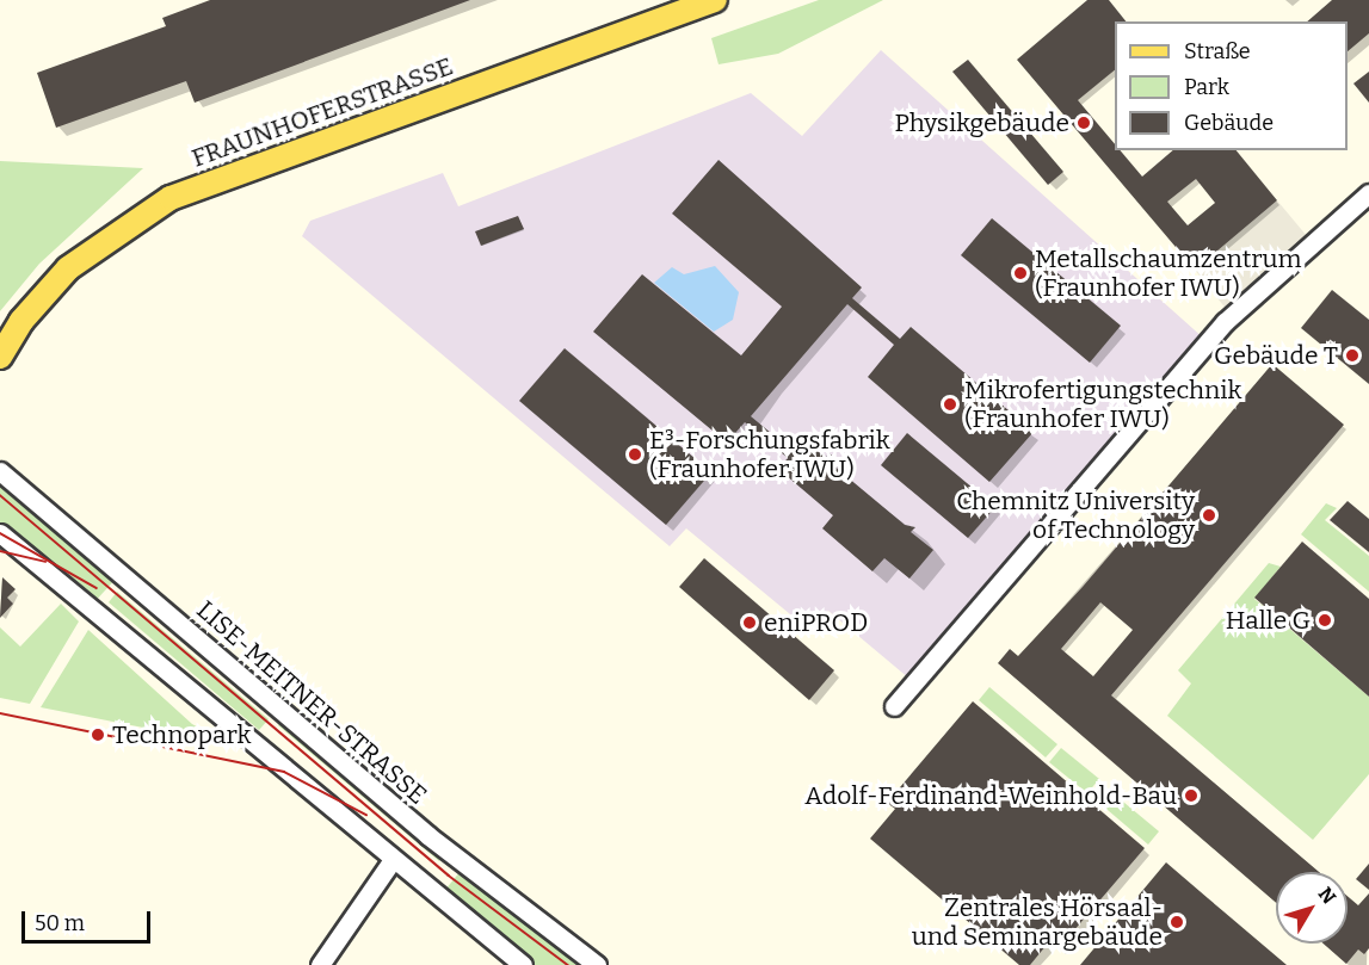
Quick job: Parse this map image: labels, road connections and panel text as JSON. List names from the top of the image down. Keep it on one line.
{"streets":{"main road":["FRAUNHOFERSTRASSE"],"street":["LISE-MEITNER-STRASSE"]},"places":["Physikgebäude","Metallschaumzentrum (Fraunhofer IWU)","Gebäude T","Mikrofertigungstechnik (Fraunhofer IWU)","E³-Forschungsfabrik (Fraunhofer IWU)","Chemnitz University of Technology","Halle G","eniPROD","Technopark","Adolf-Ferdinand-Weinhold-Bau","Zentrales Hörsaal- und Seminargebäude"],"legend":["Straße","Park","Gebäude"],"scale_bar":"50 m","north":"top right"}
